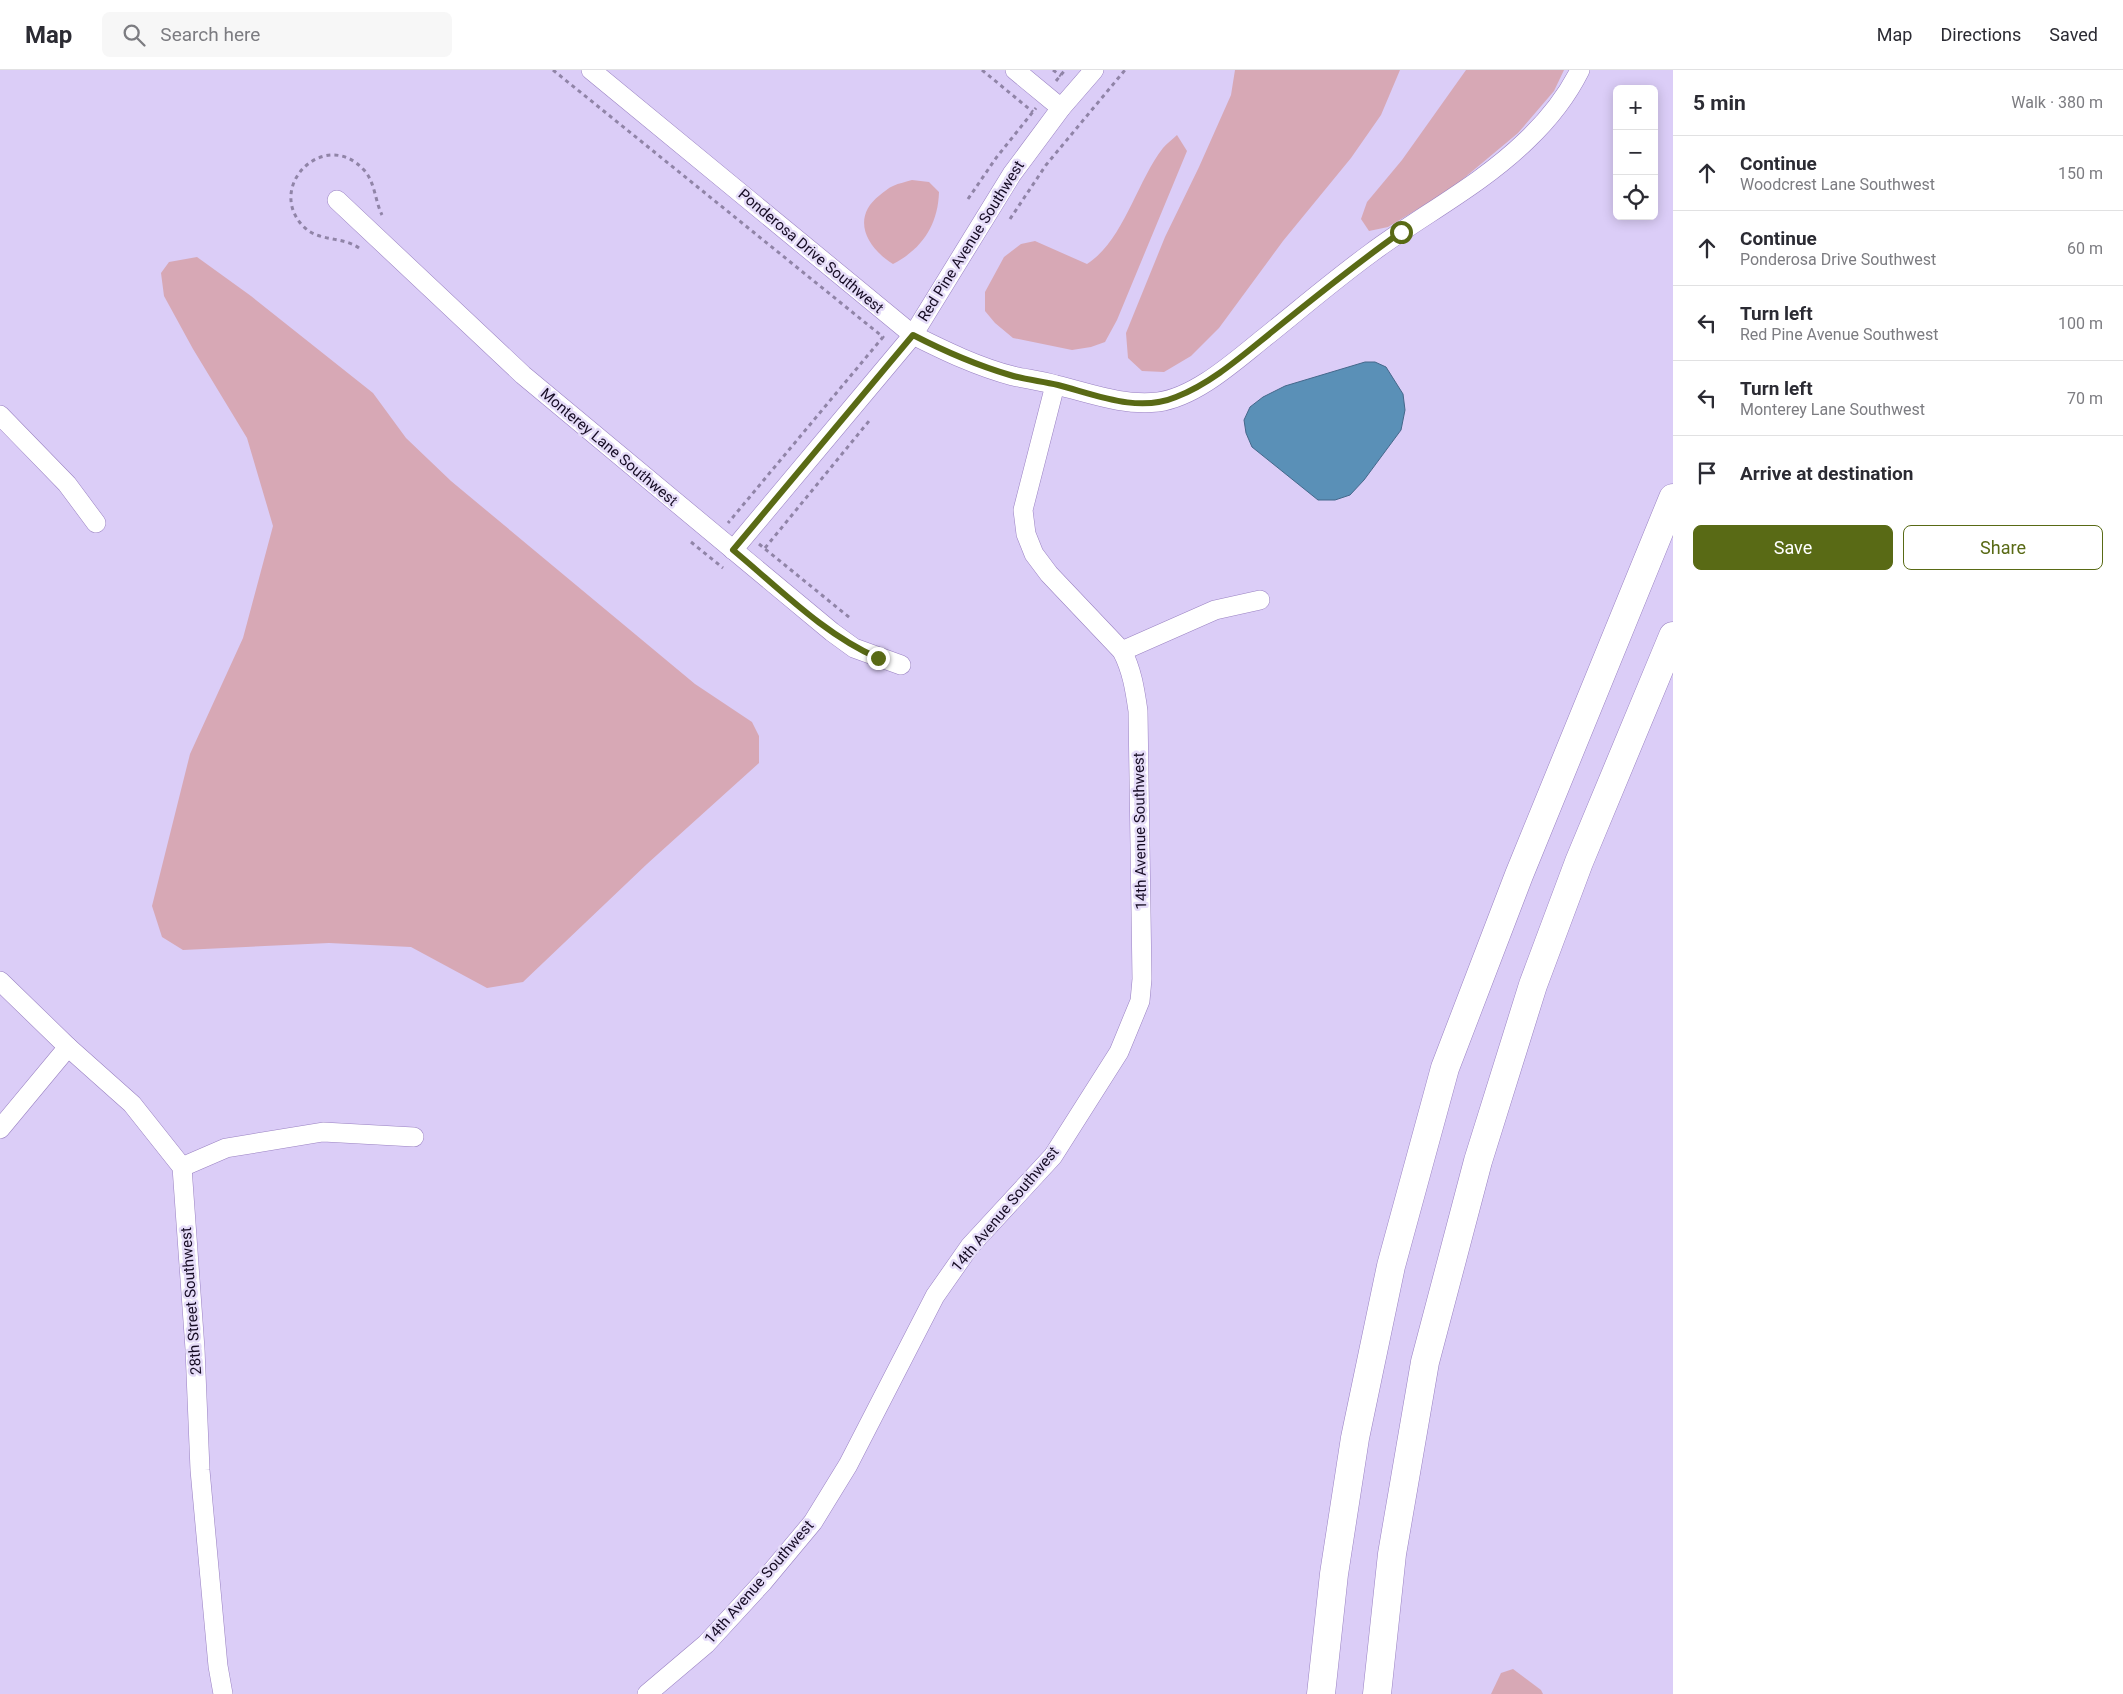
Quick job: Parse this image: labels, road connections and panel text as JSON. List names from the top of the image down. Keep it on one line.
{"streets":{"street":["Red Pine Avenue Southwest","Ponderosa Drive Southwest","Monterey Lane Southwest","14th Avenue Southwest","28th Street Southwest"]},"crossings":[["Red Pine Avenue Southwest","Ponderosa Drive Southwest"],["Red Pine Avenue Southwest","Monterey Lane Southwest"],["Ponderosa Drive Southwest","14th Avenue Southwest"]],"page":{"header":"Map","search":"Search here","nav":["Map","Directions","Saved"],"heading":["5 min","Walk · 380 m"],"map_buttons":["+","−"],"list":[["Continue","Woodcrest Lane Southwest","150 m"],["Continue","Ponderosa Drive Southwest","60 m"],["Turn left","Red Pine Avenue Southwest","100 m"],["Turn left","Monterey Lane Southwest","70 m"],"Arrive at destination"],"buttons":["Save","Share"]}}
